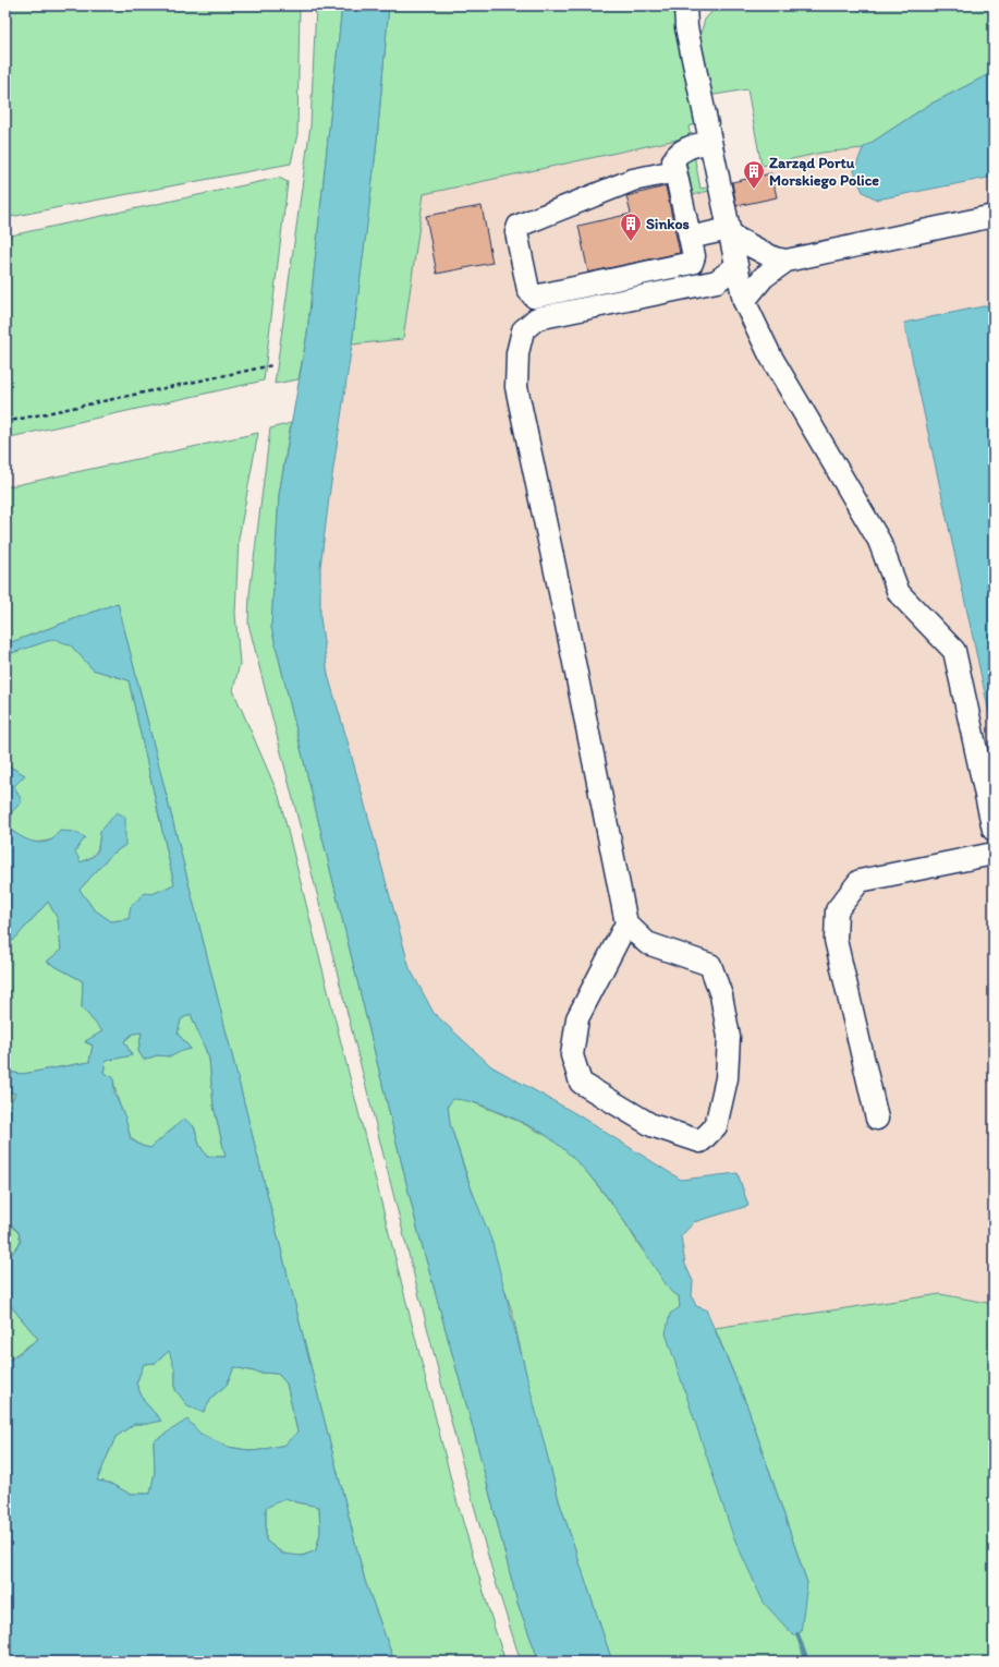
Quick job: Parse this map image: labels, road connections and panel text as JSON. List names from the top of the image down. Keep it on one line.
{"places":{"building":["Zarząd Portu Morskiego Police","Sinkos"]}}
